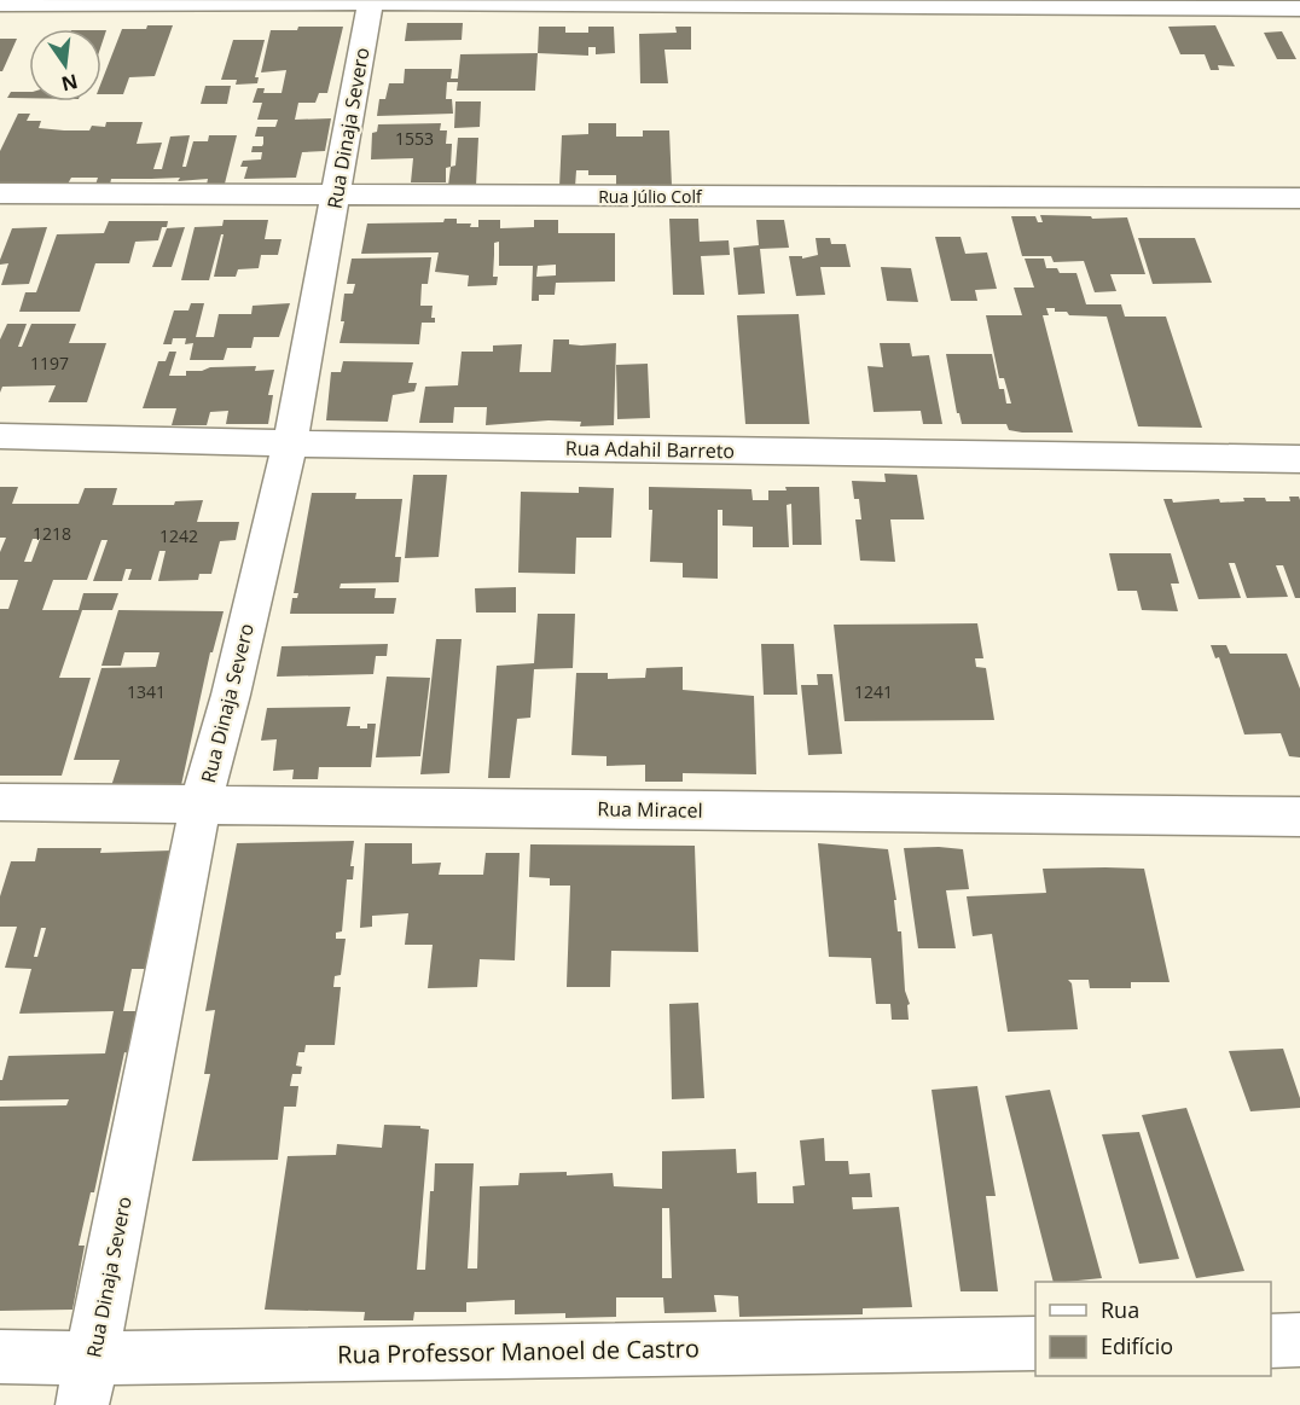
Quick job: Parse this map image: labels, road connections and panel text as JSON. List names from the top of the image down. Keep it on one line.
{"streets":{"street":["Rua Dinaja Severo","Rua Júlio Colf","Rua Adahil Barreto","Rua Miracel","Rua Professor Manoel de Castro"]},"crossings":[["Rua Dinaja Severo","Rua Júlio Colf"],["Rua Dinaja Severo","Rua Adahil Barreto"],["Rua Dinaja Severo","Rua Miracel"],["Rua Dinaja Severo","Rua Professor Manoel de Castro"]],"house_numbers":["1553","1197","1218","1242","1341","1241"],"legend":["Rua","Edifício"],"north":"bottom"}
